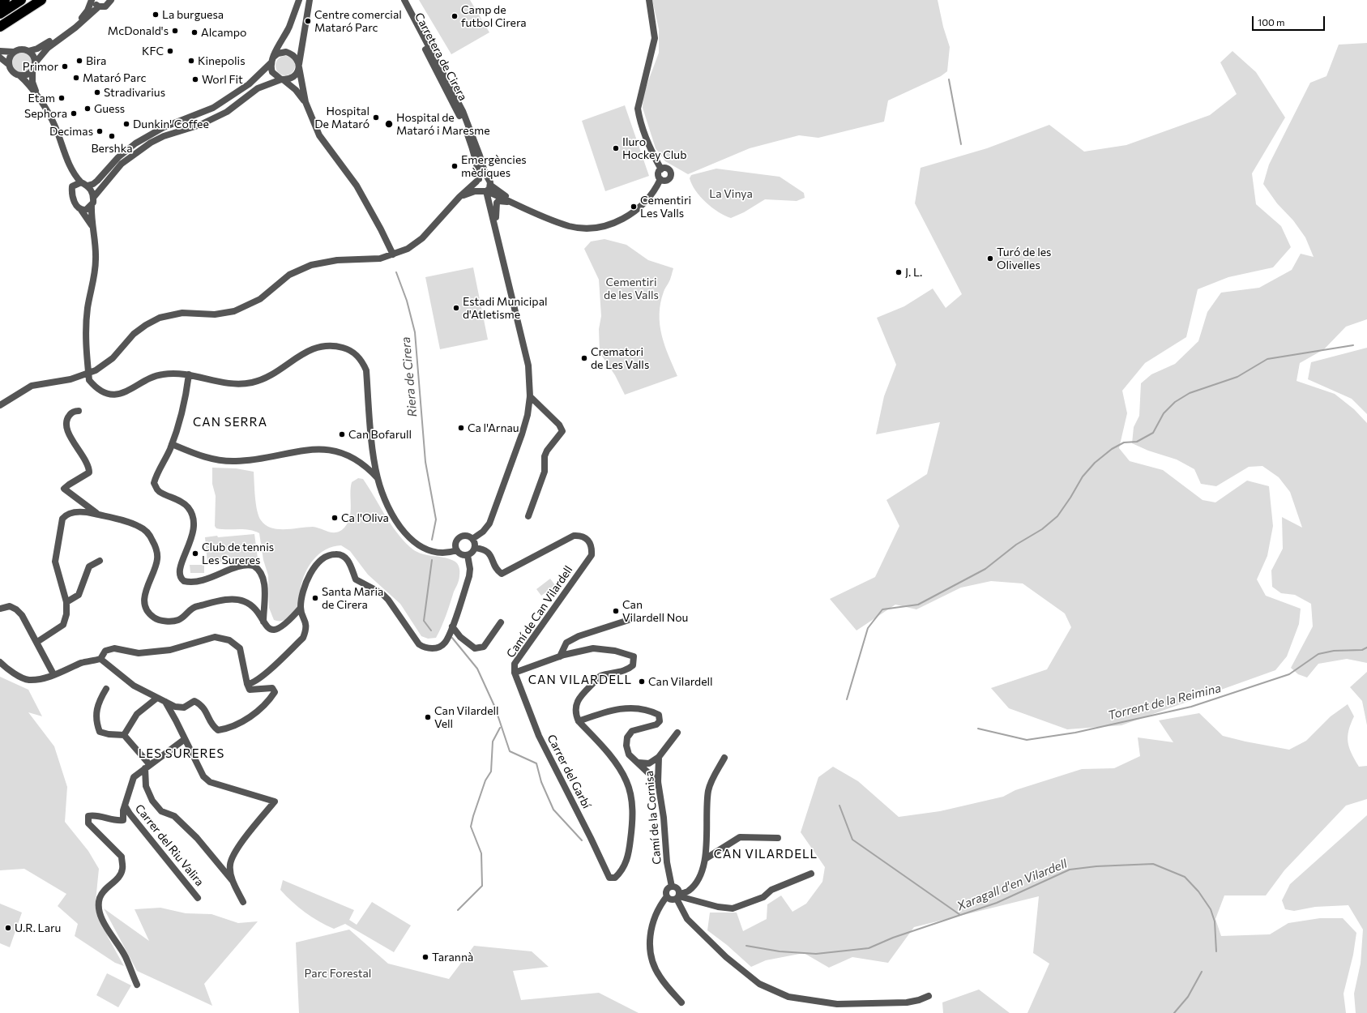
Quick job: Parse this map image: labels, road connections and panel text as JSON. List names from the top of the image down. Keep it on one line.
{"streets":{"street":["Carretera de Cirera","Camí de Can Vilardell","Carrer del Garbí","Camí de la Cornisa","Carrer del Riu Valira"]},"crossings":[["Camí de Can Vilardell","Carrer del Garbí"]],"districts":["CAN SERRA","CAN VILARDELL","LES SURERES","CAN VILARDELL"],"water":["Riera de Cirera","Torrent de la Reimina","Xaragall d'en Vilardell"],"parks":["La Vinya","Cementiri de les Valls","Parc Forestal"],"places":["La burguesa","Camp de futbol Cirera","Centre comercial Mataró Parc","McDonald's","Alcampo","KFC","Bira","Kinepolis","Primor","Mataró Parc","Worl Fit","Stradivarius","Etam","Guess","Sephora","Hospital De Mataró","Dunkin' Coffee","Hospital de Mataró i Maresme","Decimas","Bershka","Iluro Hockey Club","Emergències mèdiques","Cementiri Les Valls","Turó de les Olivelles","J. L.","Estadi Municipal d'Atletisme","Crematori de Les Valls","Ca l'Arnau","Can Bofarull","Ca l'Oliva","Club de tennis Les Sureres","Santa Maria de Cirera","Can Vilardell Nou","Can Vilardell","Can Vilardell Vell","U.R. Laru","Tarannà"],"scale_bar":"100 m"}
